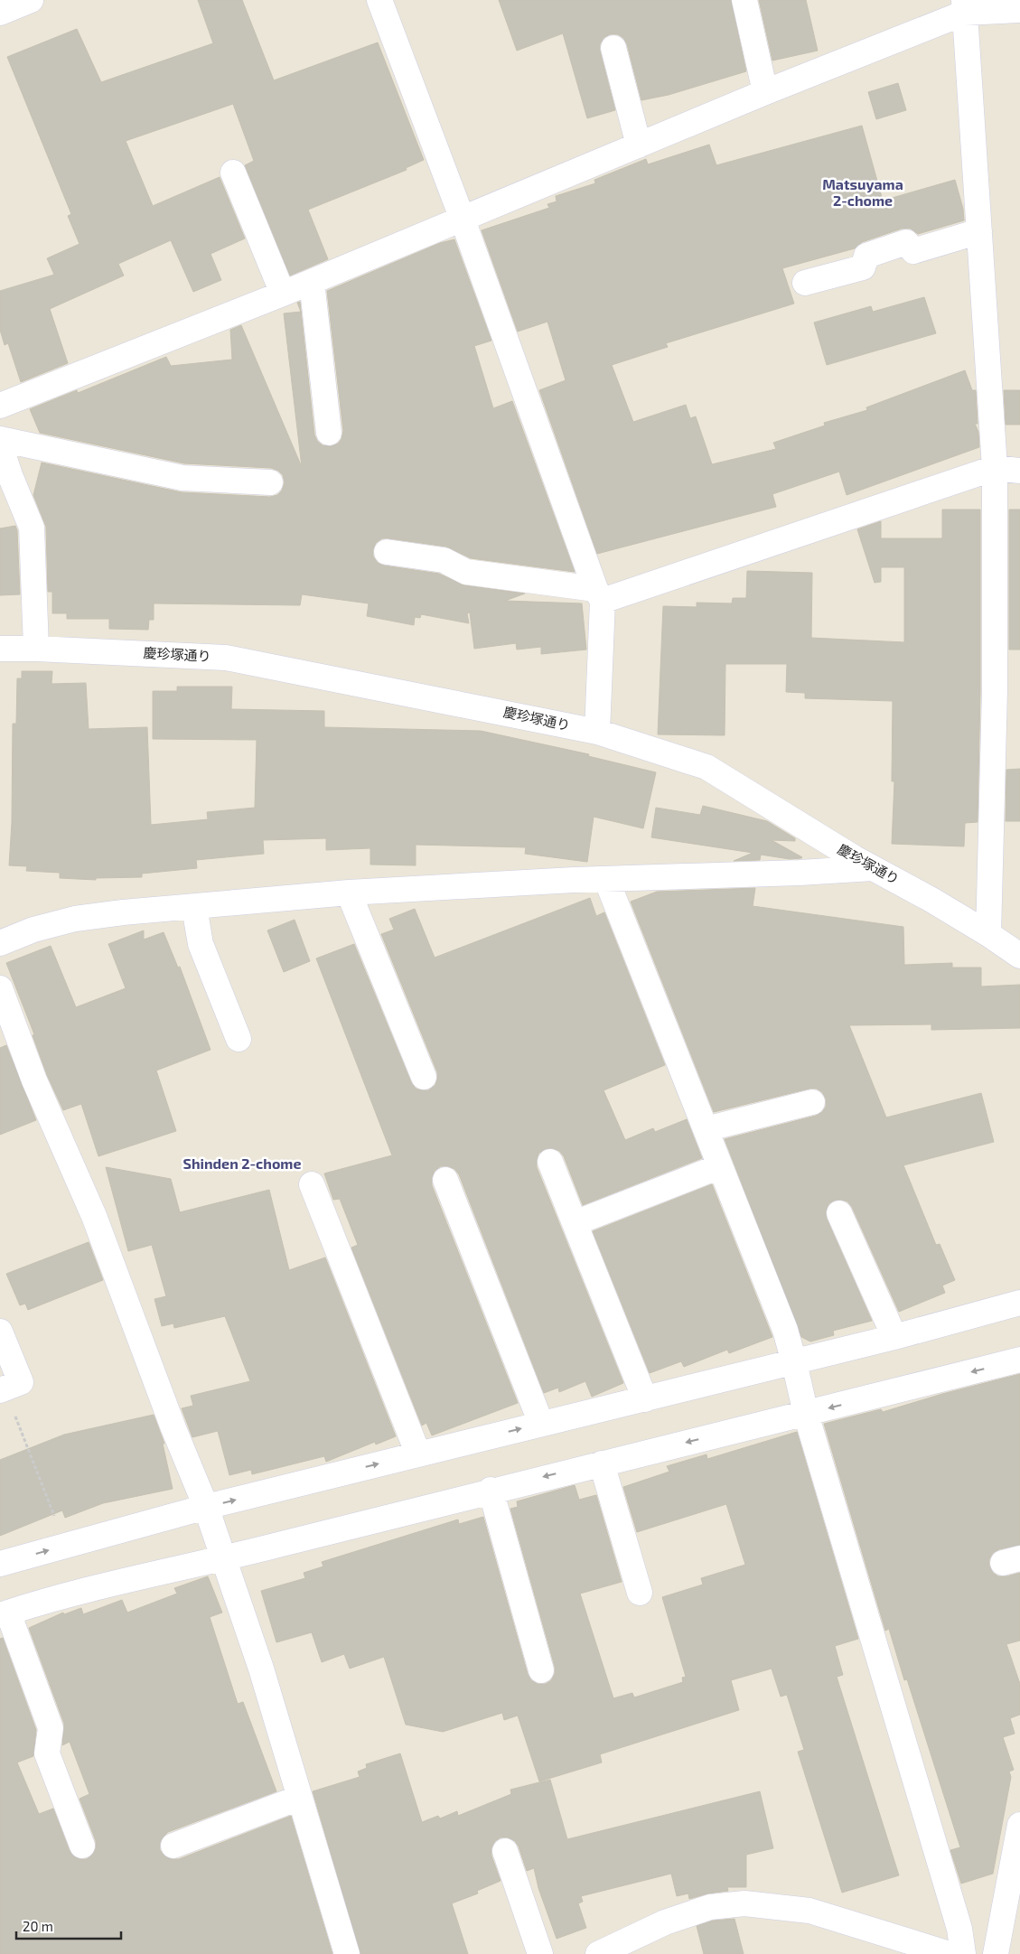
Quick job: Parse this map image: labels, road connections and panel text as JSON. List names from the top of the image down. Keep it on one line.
{"streets":{"street":["慶珍塚通り"]},"districts":["Matsuyama 2-chome","Shinden 2-chome"],"scale_bar":"20 m"}
